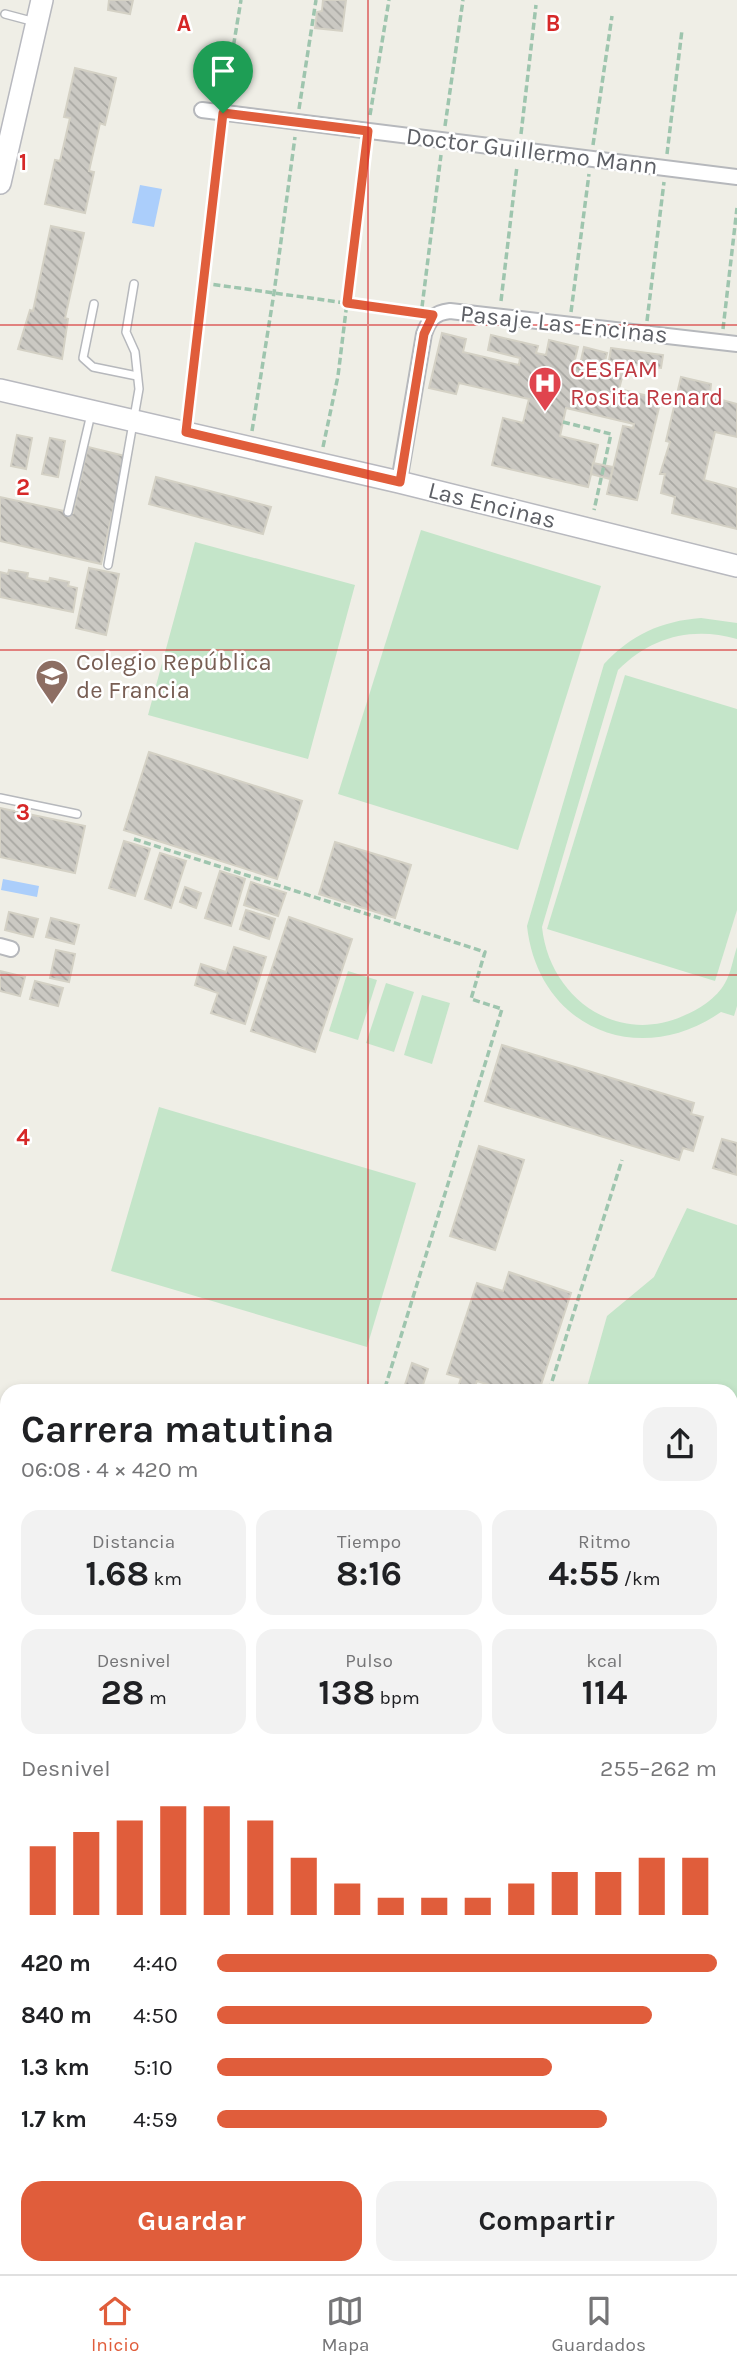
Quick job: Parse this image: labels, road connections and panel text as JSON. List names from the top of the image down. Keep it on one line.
{"streets":{"street":["Doctor Guillermo Mann","Pasaje Las Encinas","Las Encinas"]},"places":{"hospital":["CESFAM Rosita Renard"],"school or university":["Colegio República de Francia"]},"page":{"heading":["Carrera matutina","06:08 · 4 × 420 m"],"stats":[["Distancia","1.68 km"],["Tiempo","8:16"],["Ritmo","4:55 /km"],["Desnivel","28 m"],["Pulso","138 bpm"],["kcal","114"]],"chart":["Desnivel","255–262 m"],"list":[{"name":"420 m","note":"4:40"},{"name":"840 m","note":"4:50"},{"name":"1.3 km","note":"5:10"},{"name":"1.7 km","note":"4:59"}],"buttons":["Guardar","Compartir"],"tabs":["Inicio","Mapa","Guardados"]},"grid":{"columns":["A","B"],"rows":["1","2","3","4"]}}
